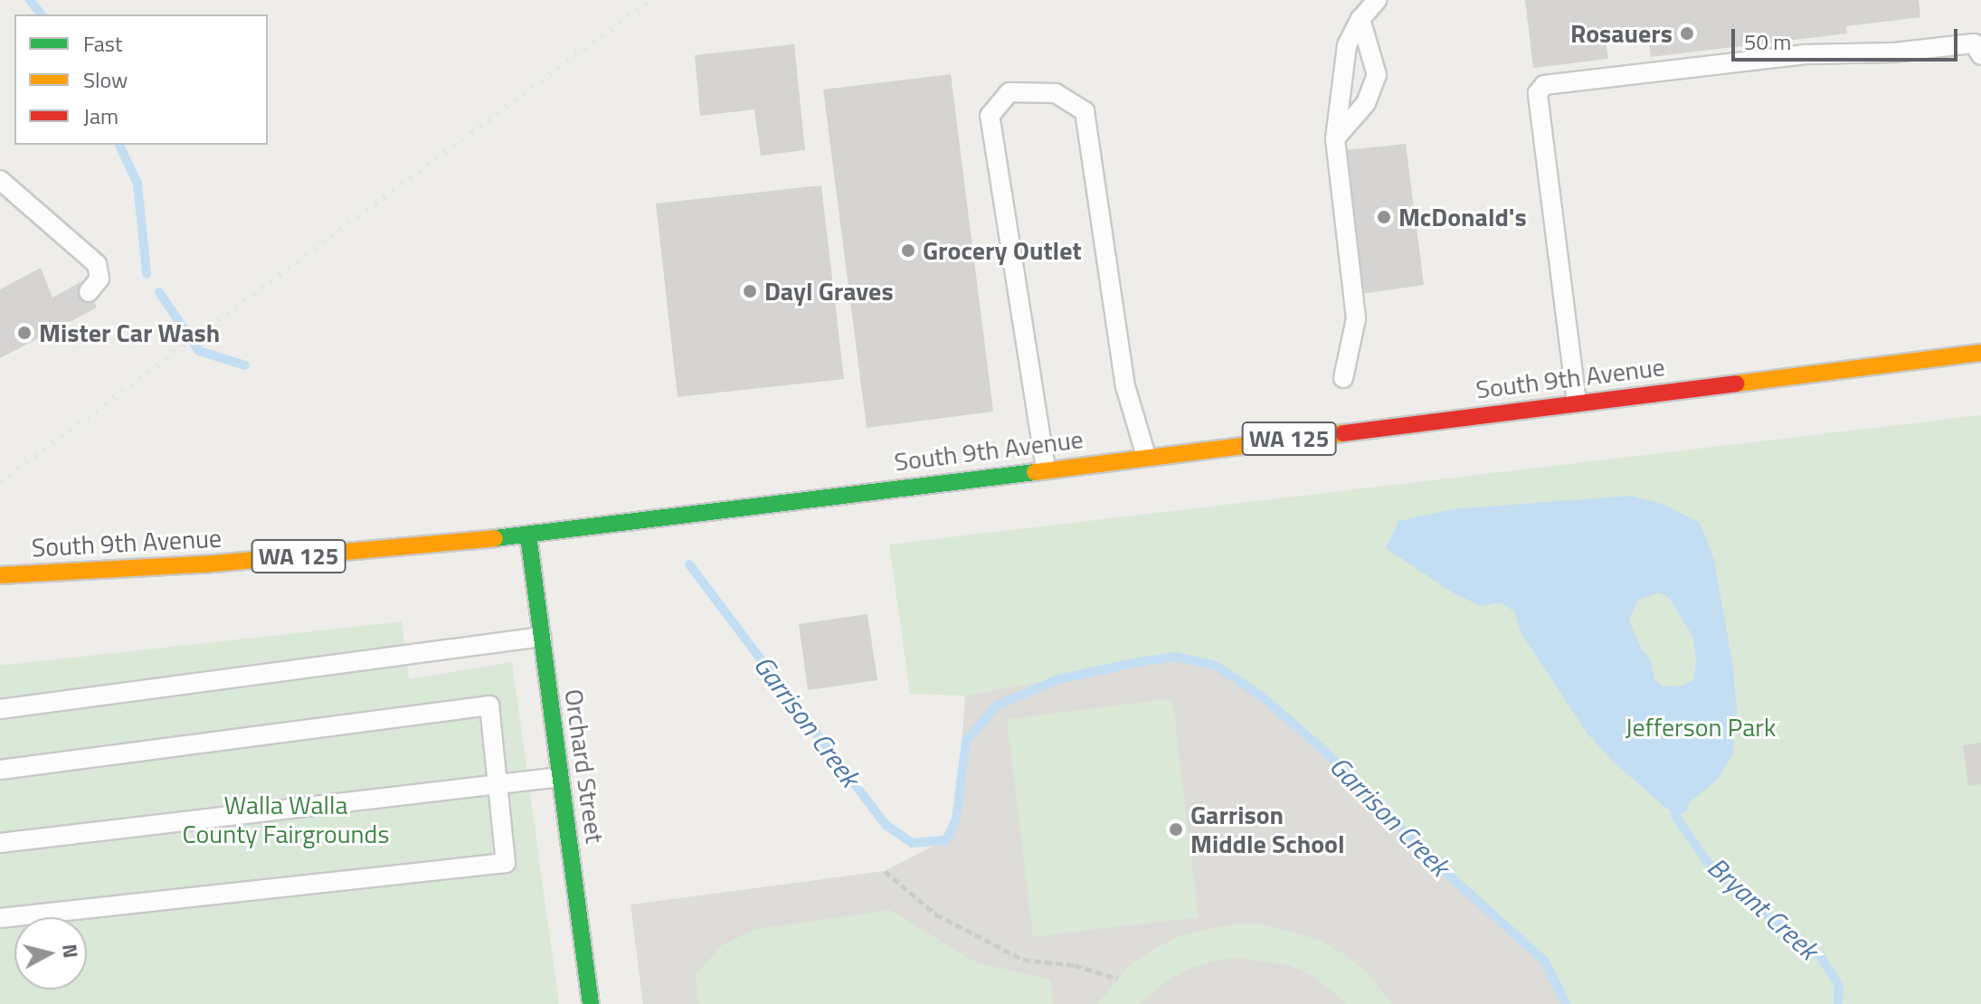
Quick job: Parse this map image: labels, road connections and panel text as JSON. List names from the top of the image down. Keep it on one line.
{"streets":{"main road":["South 9th Avenue","WA 125","Orchard Street"]},"crossings":[["South 9th Avenue","Orchard Street"]],"water":["Garrison Creek","Bryant Creek"],"parks":["Jefferson Park","Walla Walla County Fairgrounds"],"places":["Rosauers","McDonald's","Grocery Outlet","Dayl Graves","Mister Car Wash","Garrison Middle School"],"legend":["Fast","Slow","Jam"],"scale_bar":"50 m","north":"right"}
